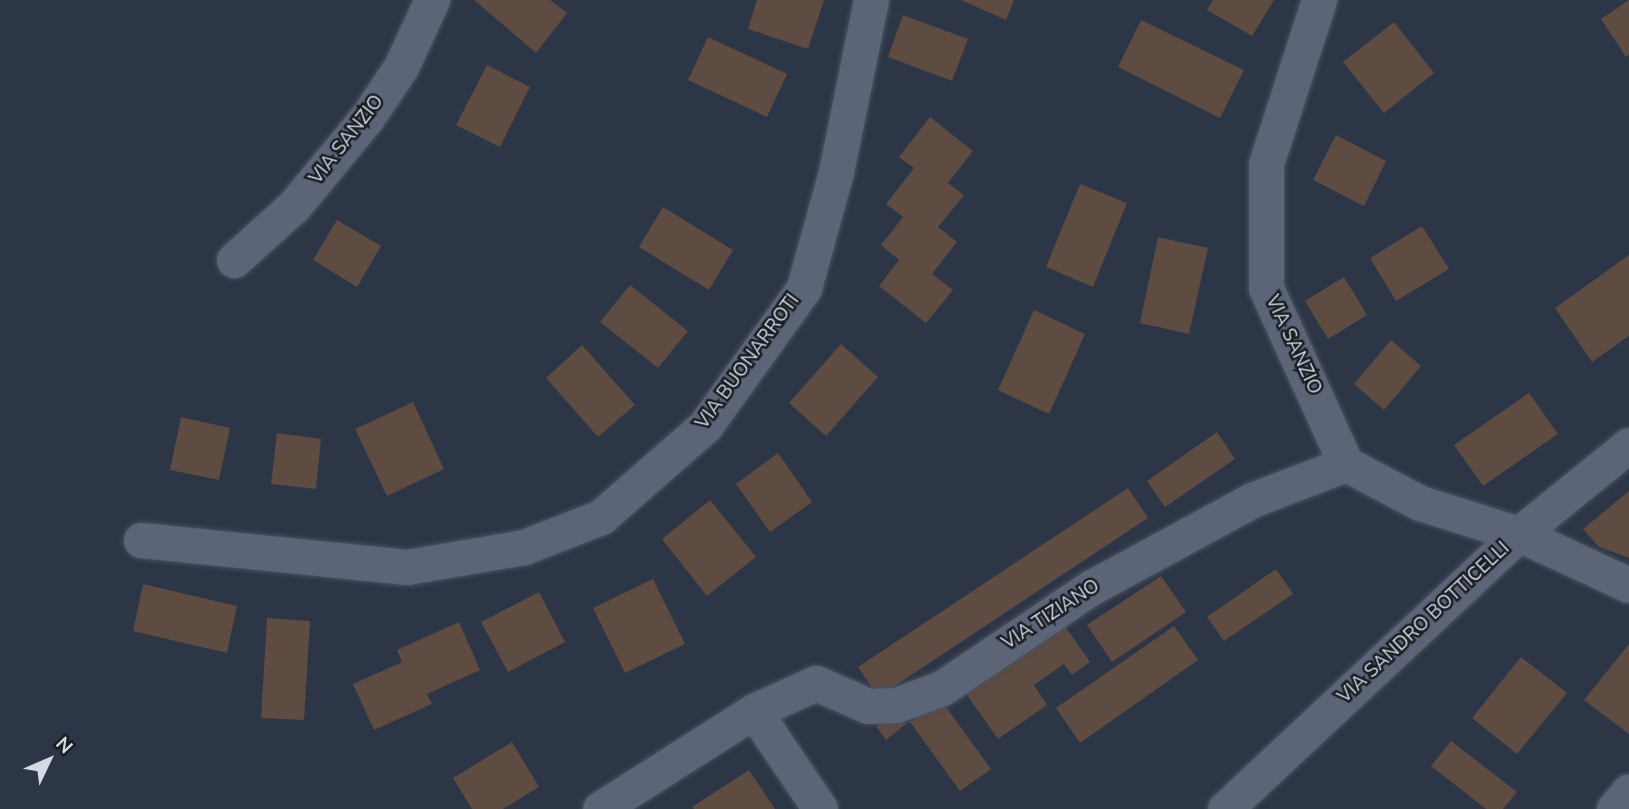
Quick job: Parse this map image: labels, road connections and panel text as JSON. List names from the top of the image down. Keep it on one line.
{"streets":{"street":["VIA SANZIO","VIA BUONARROTI","VIA TIZIANO","VIA SANDRO BOTTICELLI"]},"crossings":[["VIA SANZIO","VIA TIZIANO"]],"north":"top right"}
